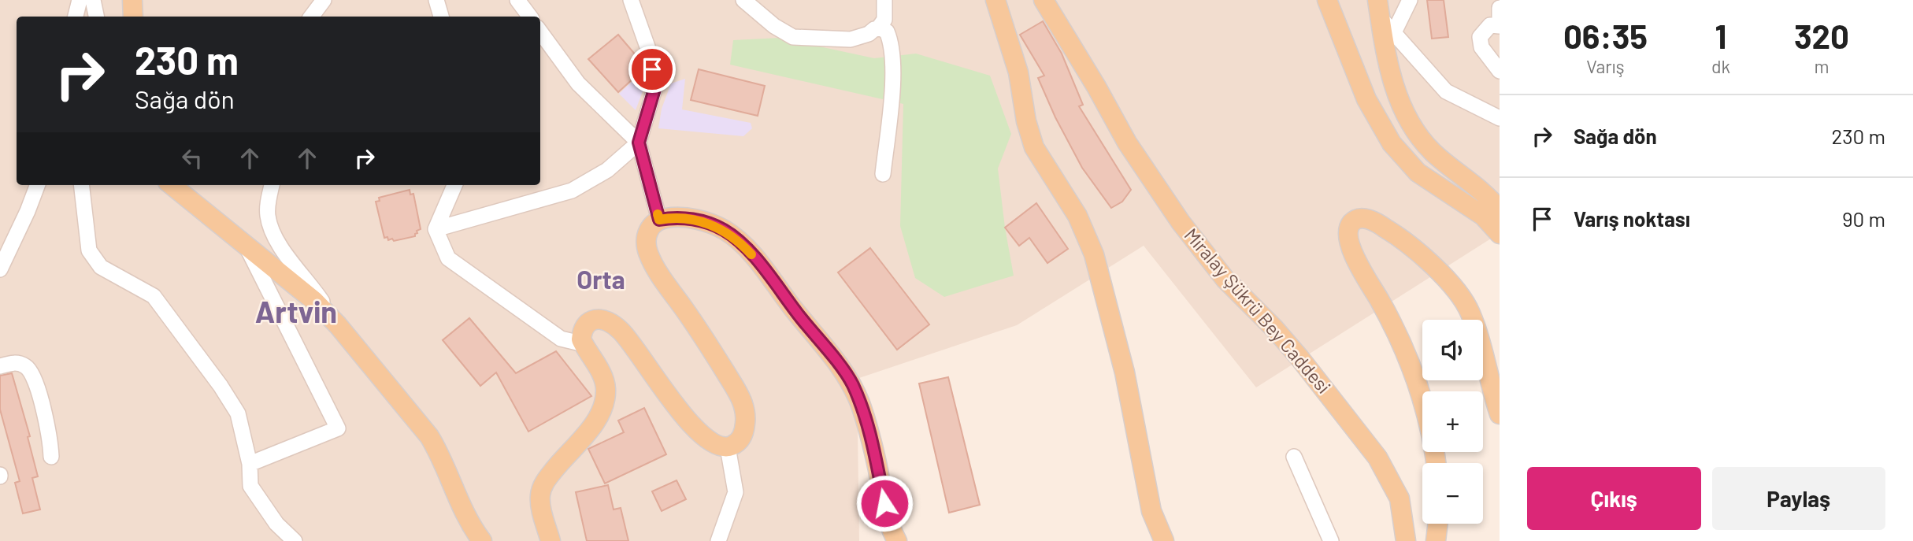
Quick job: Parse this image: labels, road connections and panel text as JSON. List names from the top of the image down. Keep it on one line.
{"streets":{"main road":["Miralay Şükrü Bey Caddesi"]},"districts":["Orta","Artvin"],"page":{"eta":["06:35","Varış","1","dk","320","m"],"turn":["230 m","Sağa dön"],"list":[{"name":"Sağa dön","value":"230 m"},{"name":"Varış noktası","value":"90 m"}],"map_buttons":["+","−"],"buttons":["Çıkış","Paylaş"]}}
